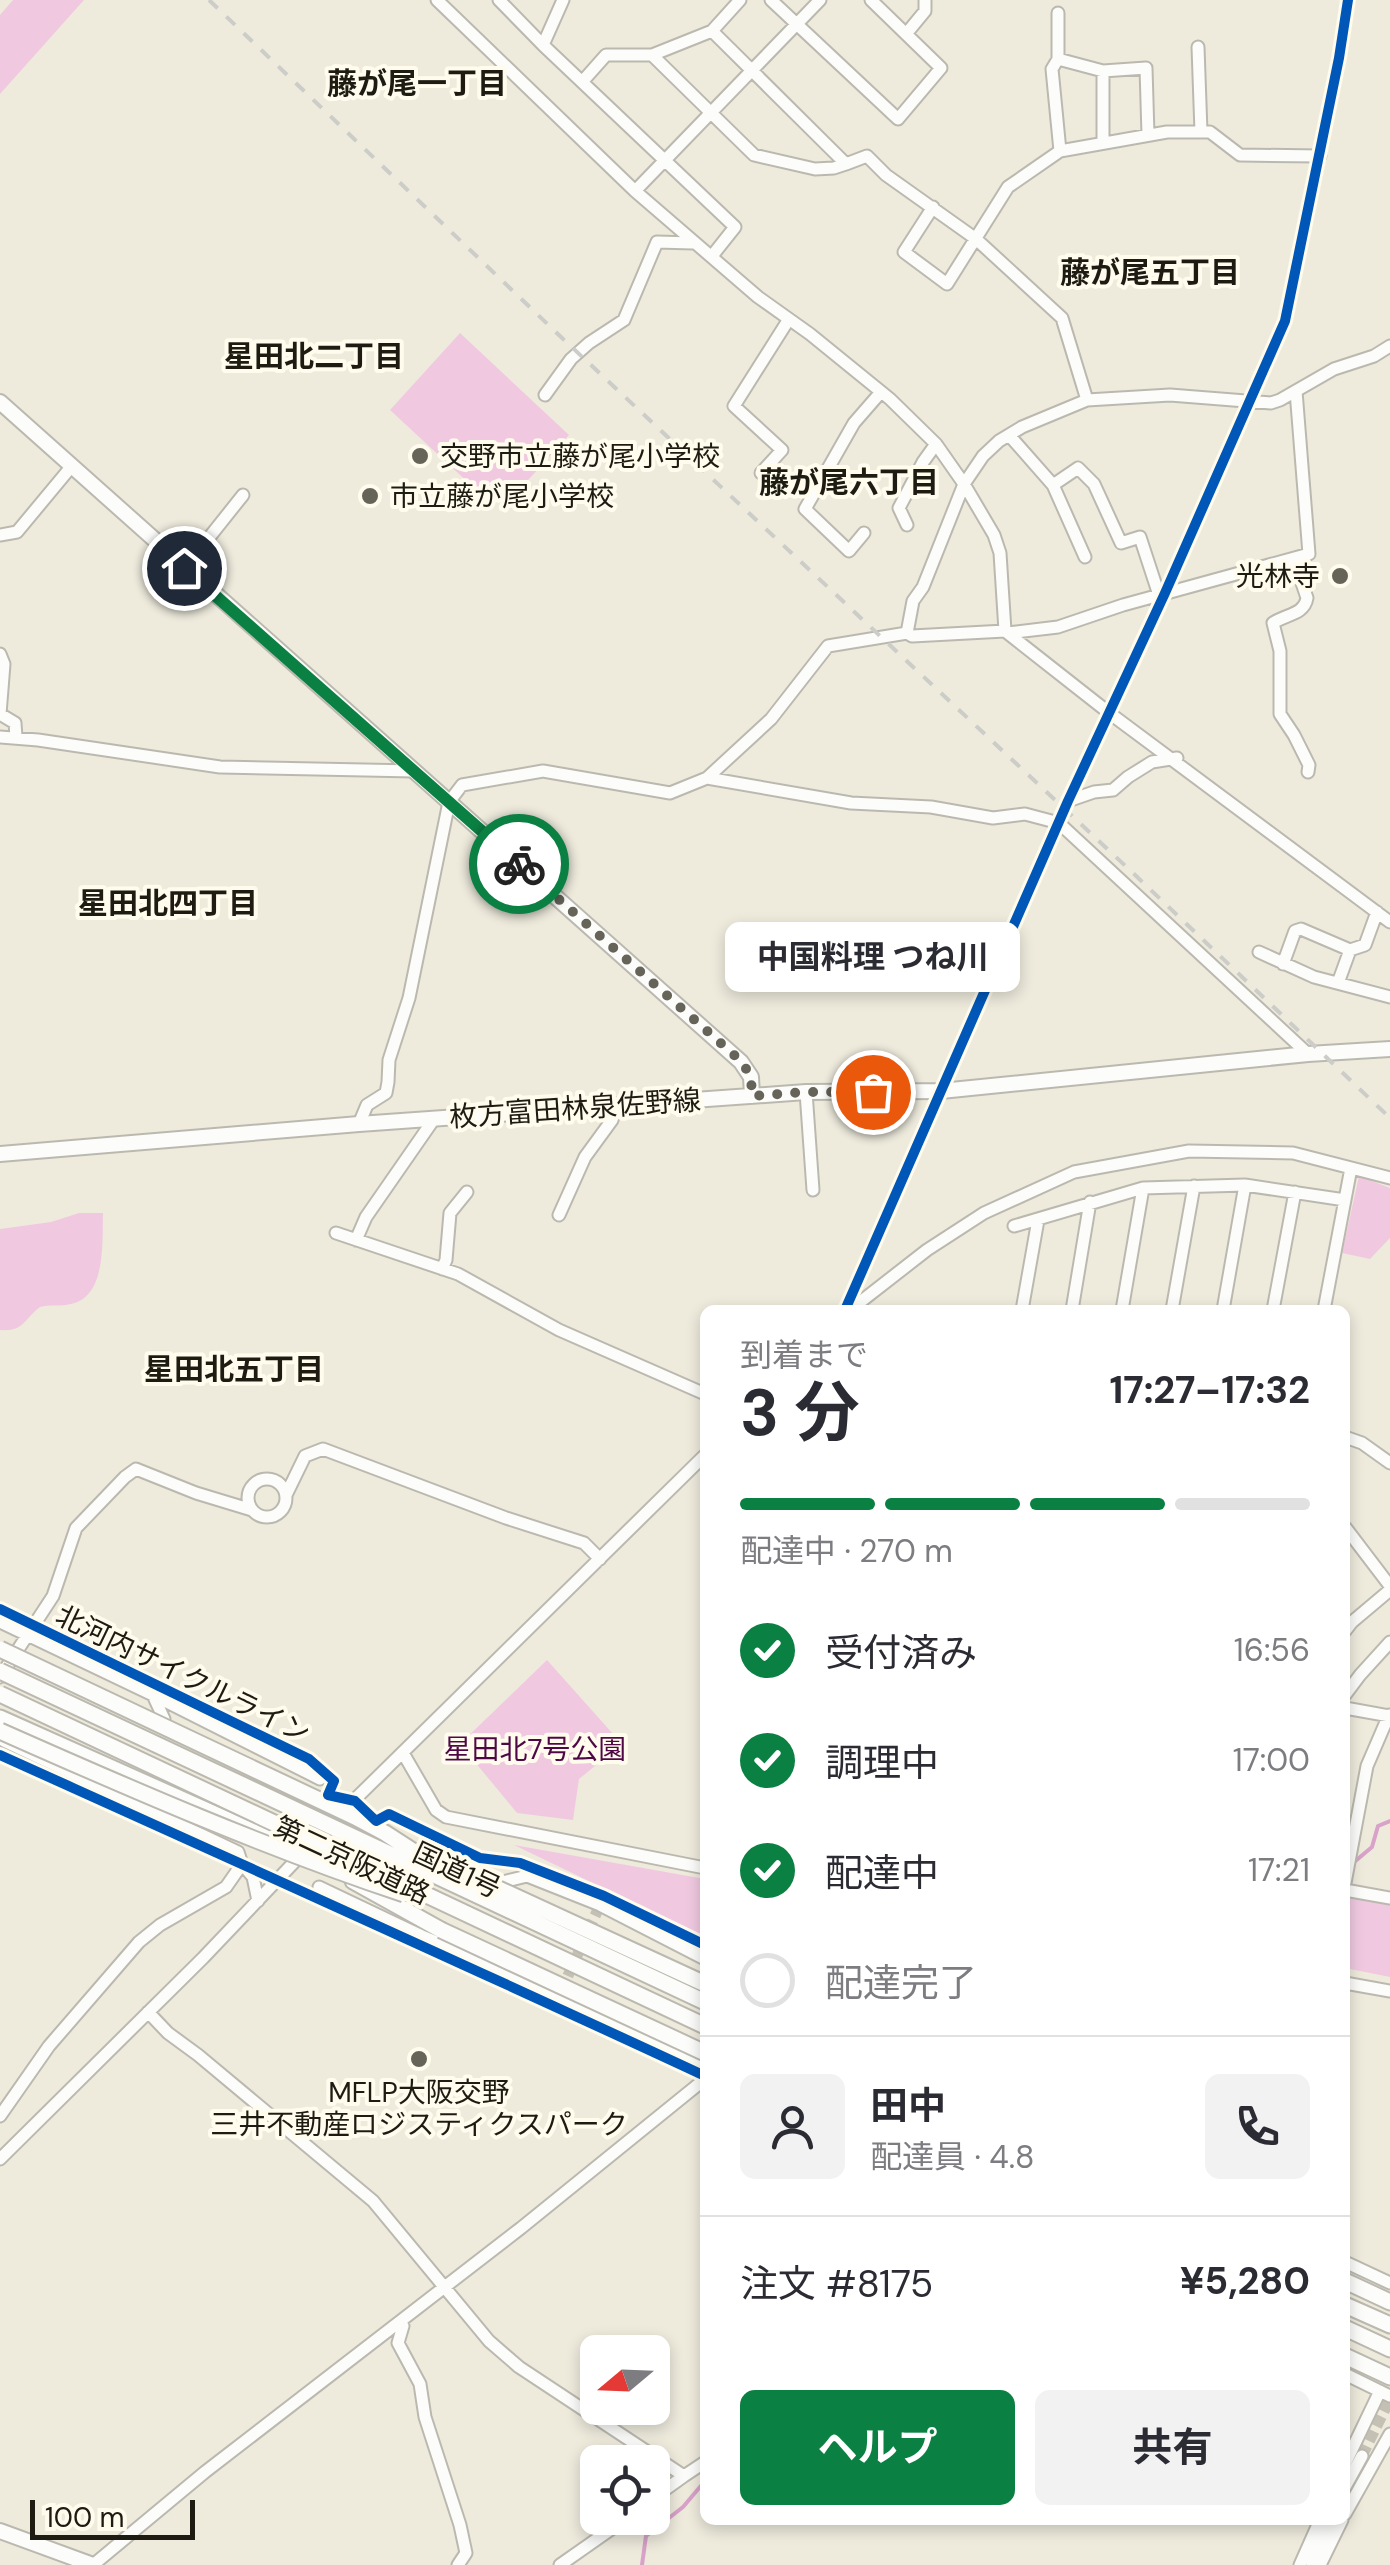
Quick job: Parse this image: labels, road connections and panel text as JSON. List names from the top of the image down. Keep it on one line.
{"streets":{"highway":["第二京阪道路","国道1号"],"main road":["枚方富田林泉佐野線"],"cycle path":["北河内サイクルライン"]},"crossings":[["第二京阪道路","国道1号"]],"districts":["藤が尾一丁目","藤が尾五丁目","星田北二丁目","藤が尾六丁目","星田北四丁目","星田北五丁目"],"parks":["星田北7号公園"],"places":["交野市立藤が尾小学校","市立藤が尾小学校","光林寺","中国料理 つね川","MFLP大阪交野 三井不動産ロジスティクスパーク"],"scale_bar":"100 m","north":"left","page":{"bubble":"中国料理 つね川","heading":["3 分","到着まで","17:27–17:32"],"panel":["田中","配達員 · 4.8","注文 #8175","¥5,280"],"bar":"配達中 · 270 m","list":[["受付済み","16:56"],["調理中","17:00"],["配達中","17:21"],"配達完了"],"buttons":["ヘルプ","共有"],"scale":"100 m"}}
